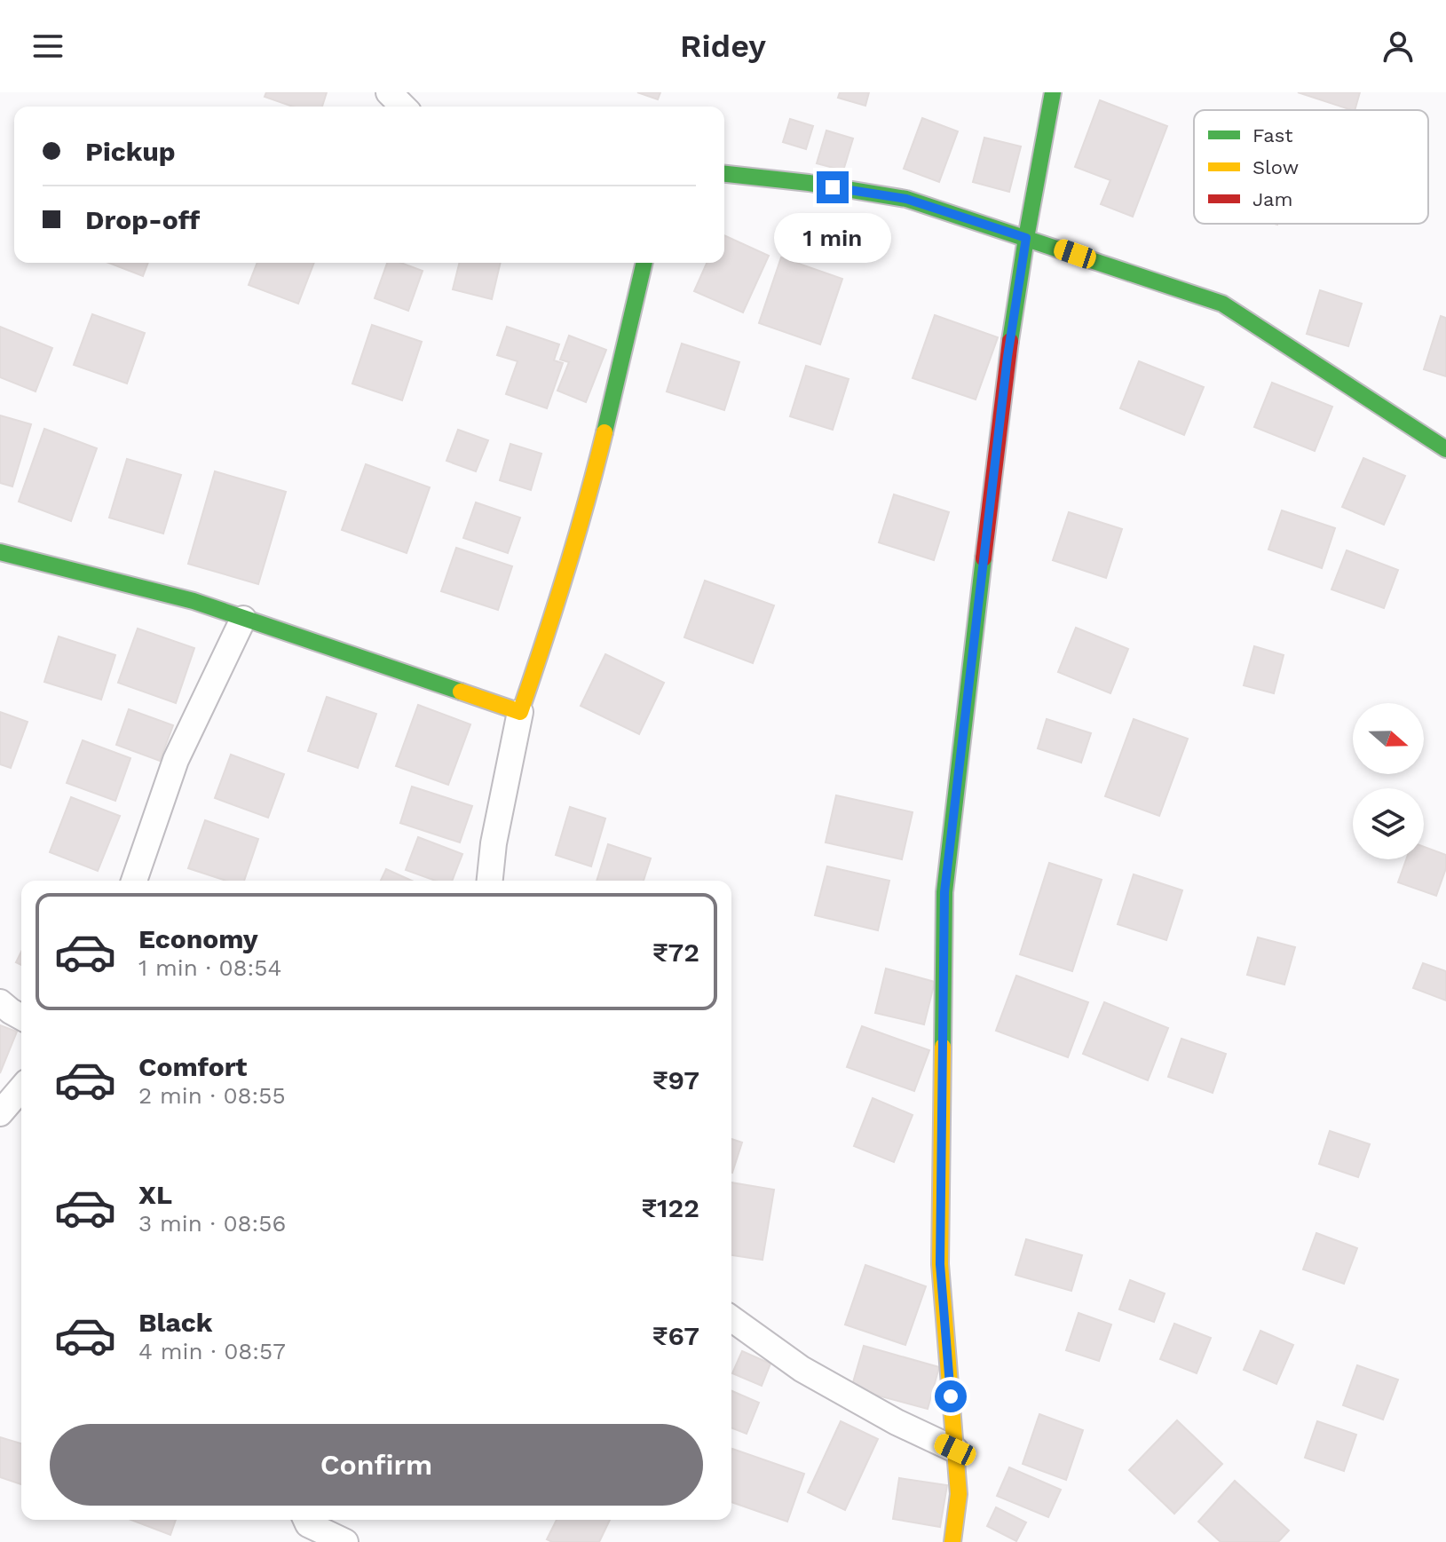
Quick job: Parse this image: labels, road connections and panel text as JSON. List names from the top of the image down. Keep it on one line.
{"legend":["Fast","Slow","Jam"],"north":"right","page":{"header":"Ridey","banner":["Pickup","Drop-off"],"bubble":"1 min","list":[{"name":"Economy","note":"1 min · 08:54","value":"₹72"},{"name":"Comfort","note":"2 min · 08:55","value":"₹97"},{"name":"XL","note":"3 min · 08:56","value":"₹122"},{"name":"Black","note":"4 min · 08:57","value":"₹67"}],"buttons":"Confirm"}}
